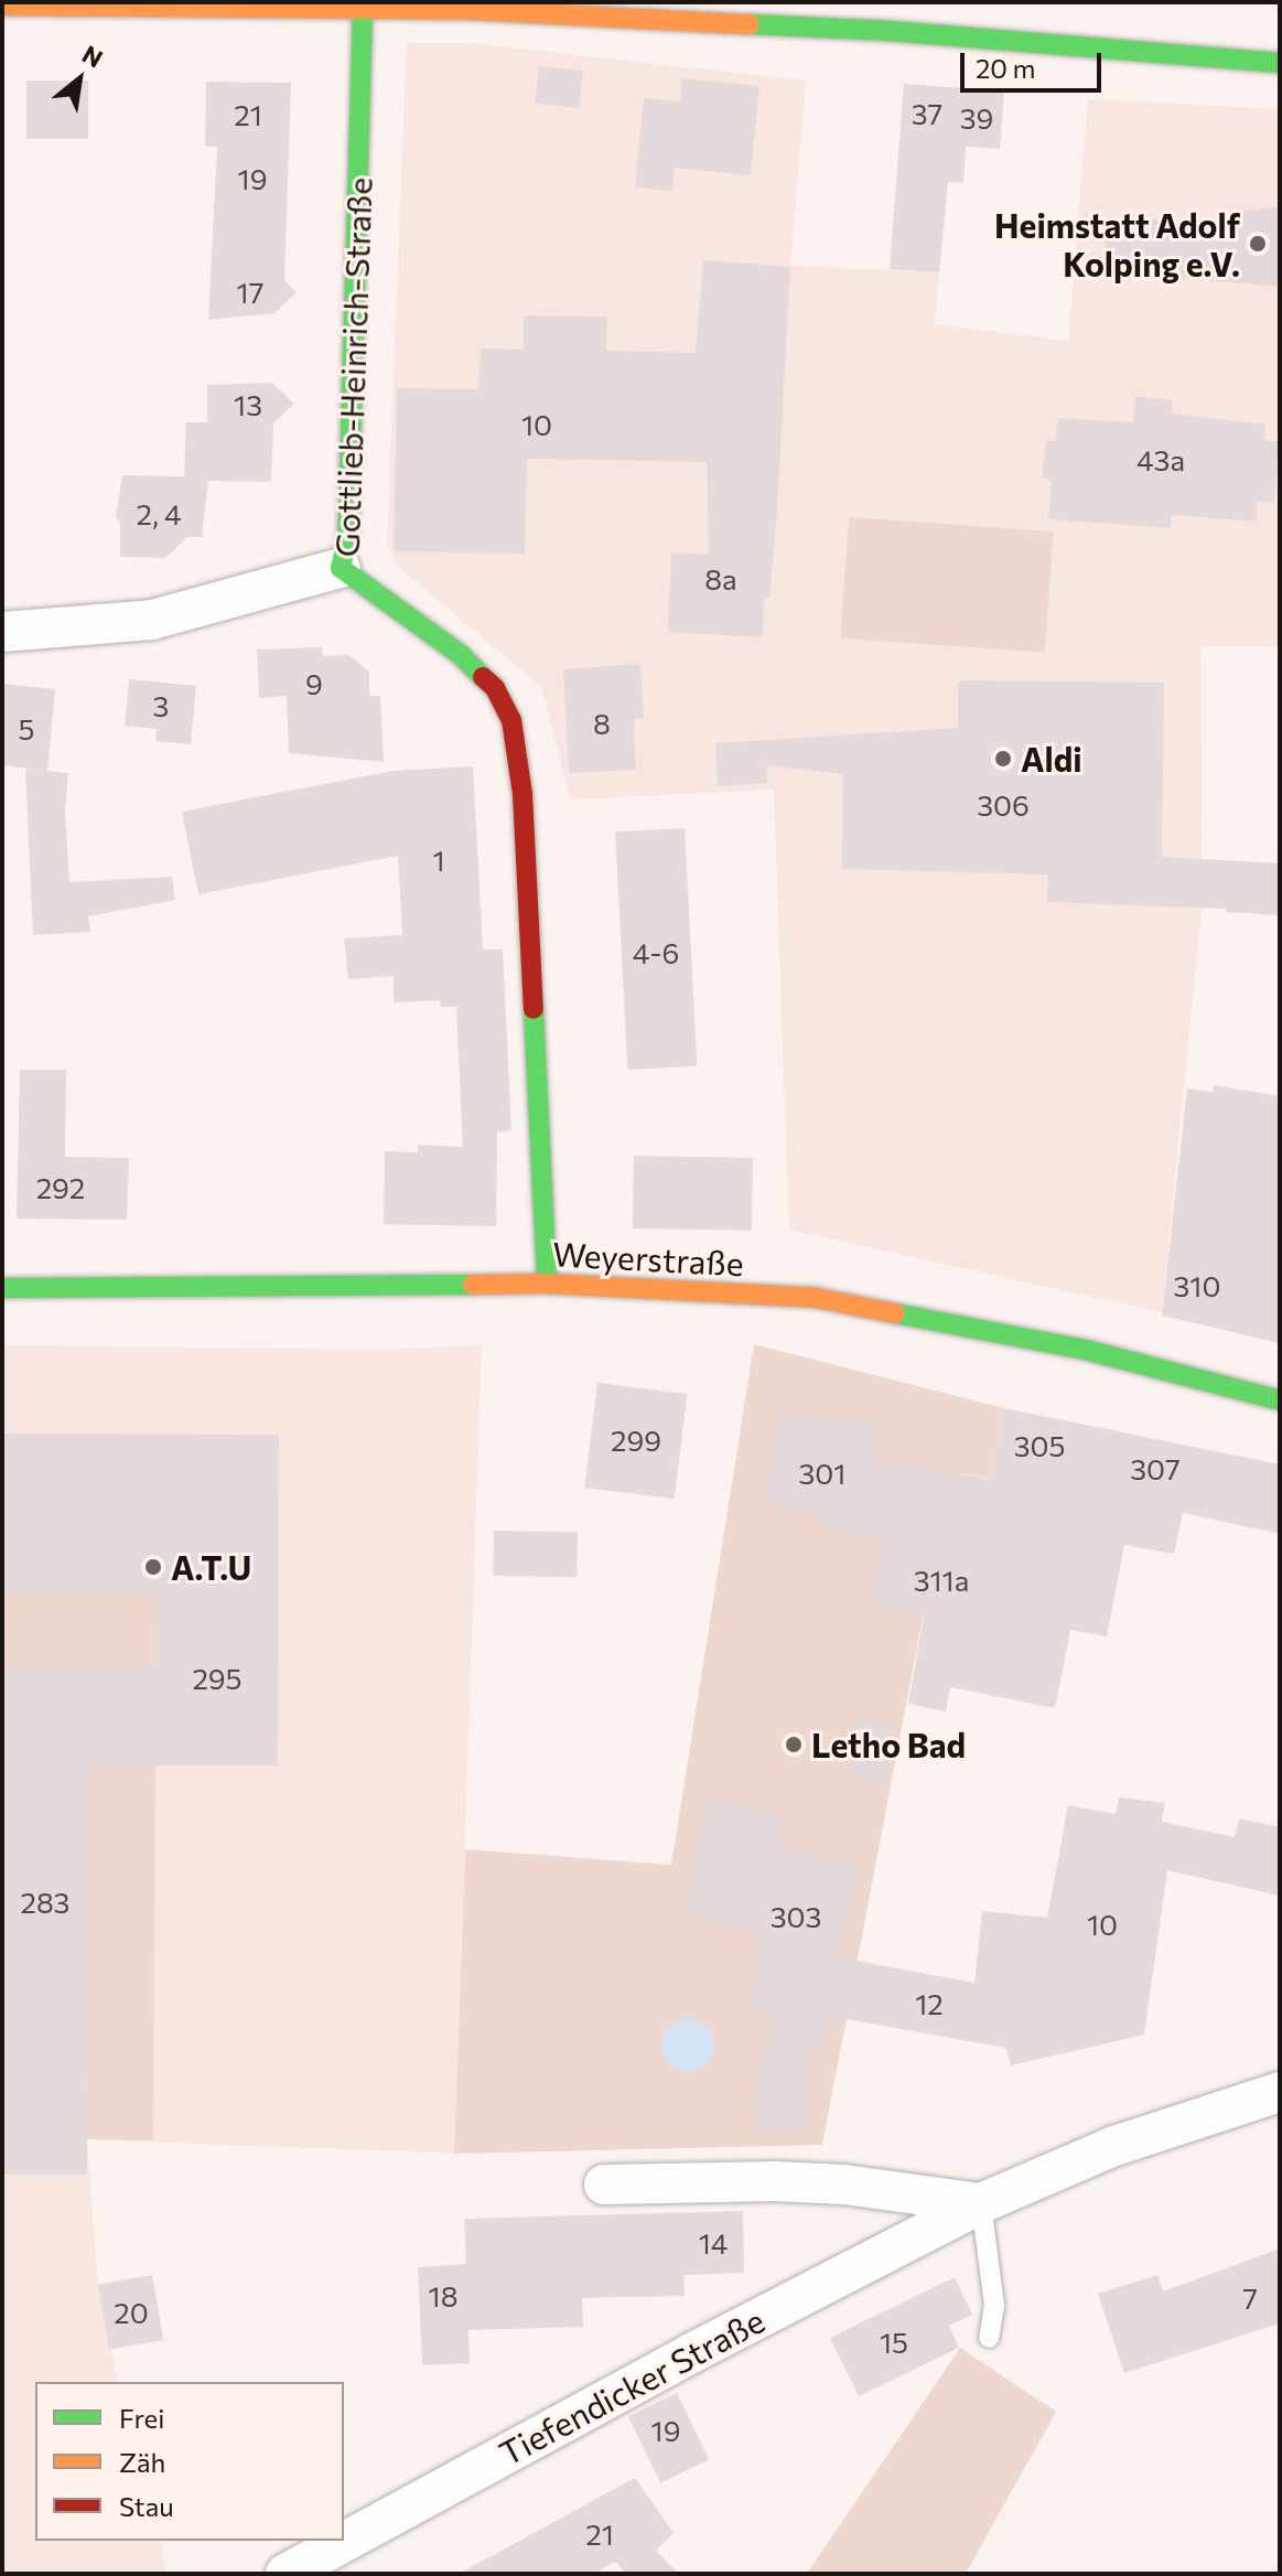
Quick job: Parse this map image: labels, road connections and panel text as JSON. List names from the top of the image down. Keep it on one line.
{"streets":{"street":["Gottlieb-Heinrich-Straße","Weyerstraße","Tiefendicker Straße"]},"crossings":[["Gottlieb-Heinrich-Straße","Weyerstraße"]],"places":["Heimstatt Adolf Kolping e.V.","Aldi","A.T.U","Letho Bad"],"house_numbers":["37","21","39","19","17","13","10","43a","2, 4","8a","9","3","8","5","306","1","4-6","292","310","299","305","307","301","311a","295","283","303","10","12","14","18","7","20","15","19","21"],"legend":["Frei","Zäh","Stau"],"scale_bar":"20 m","north":"top right"}
